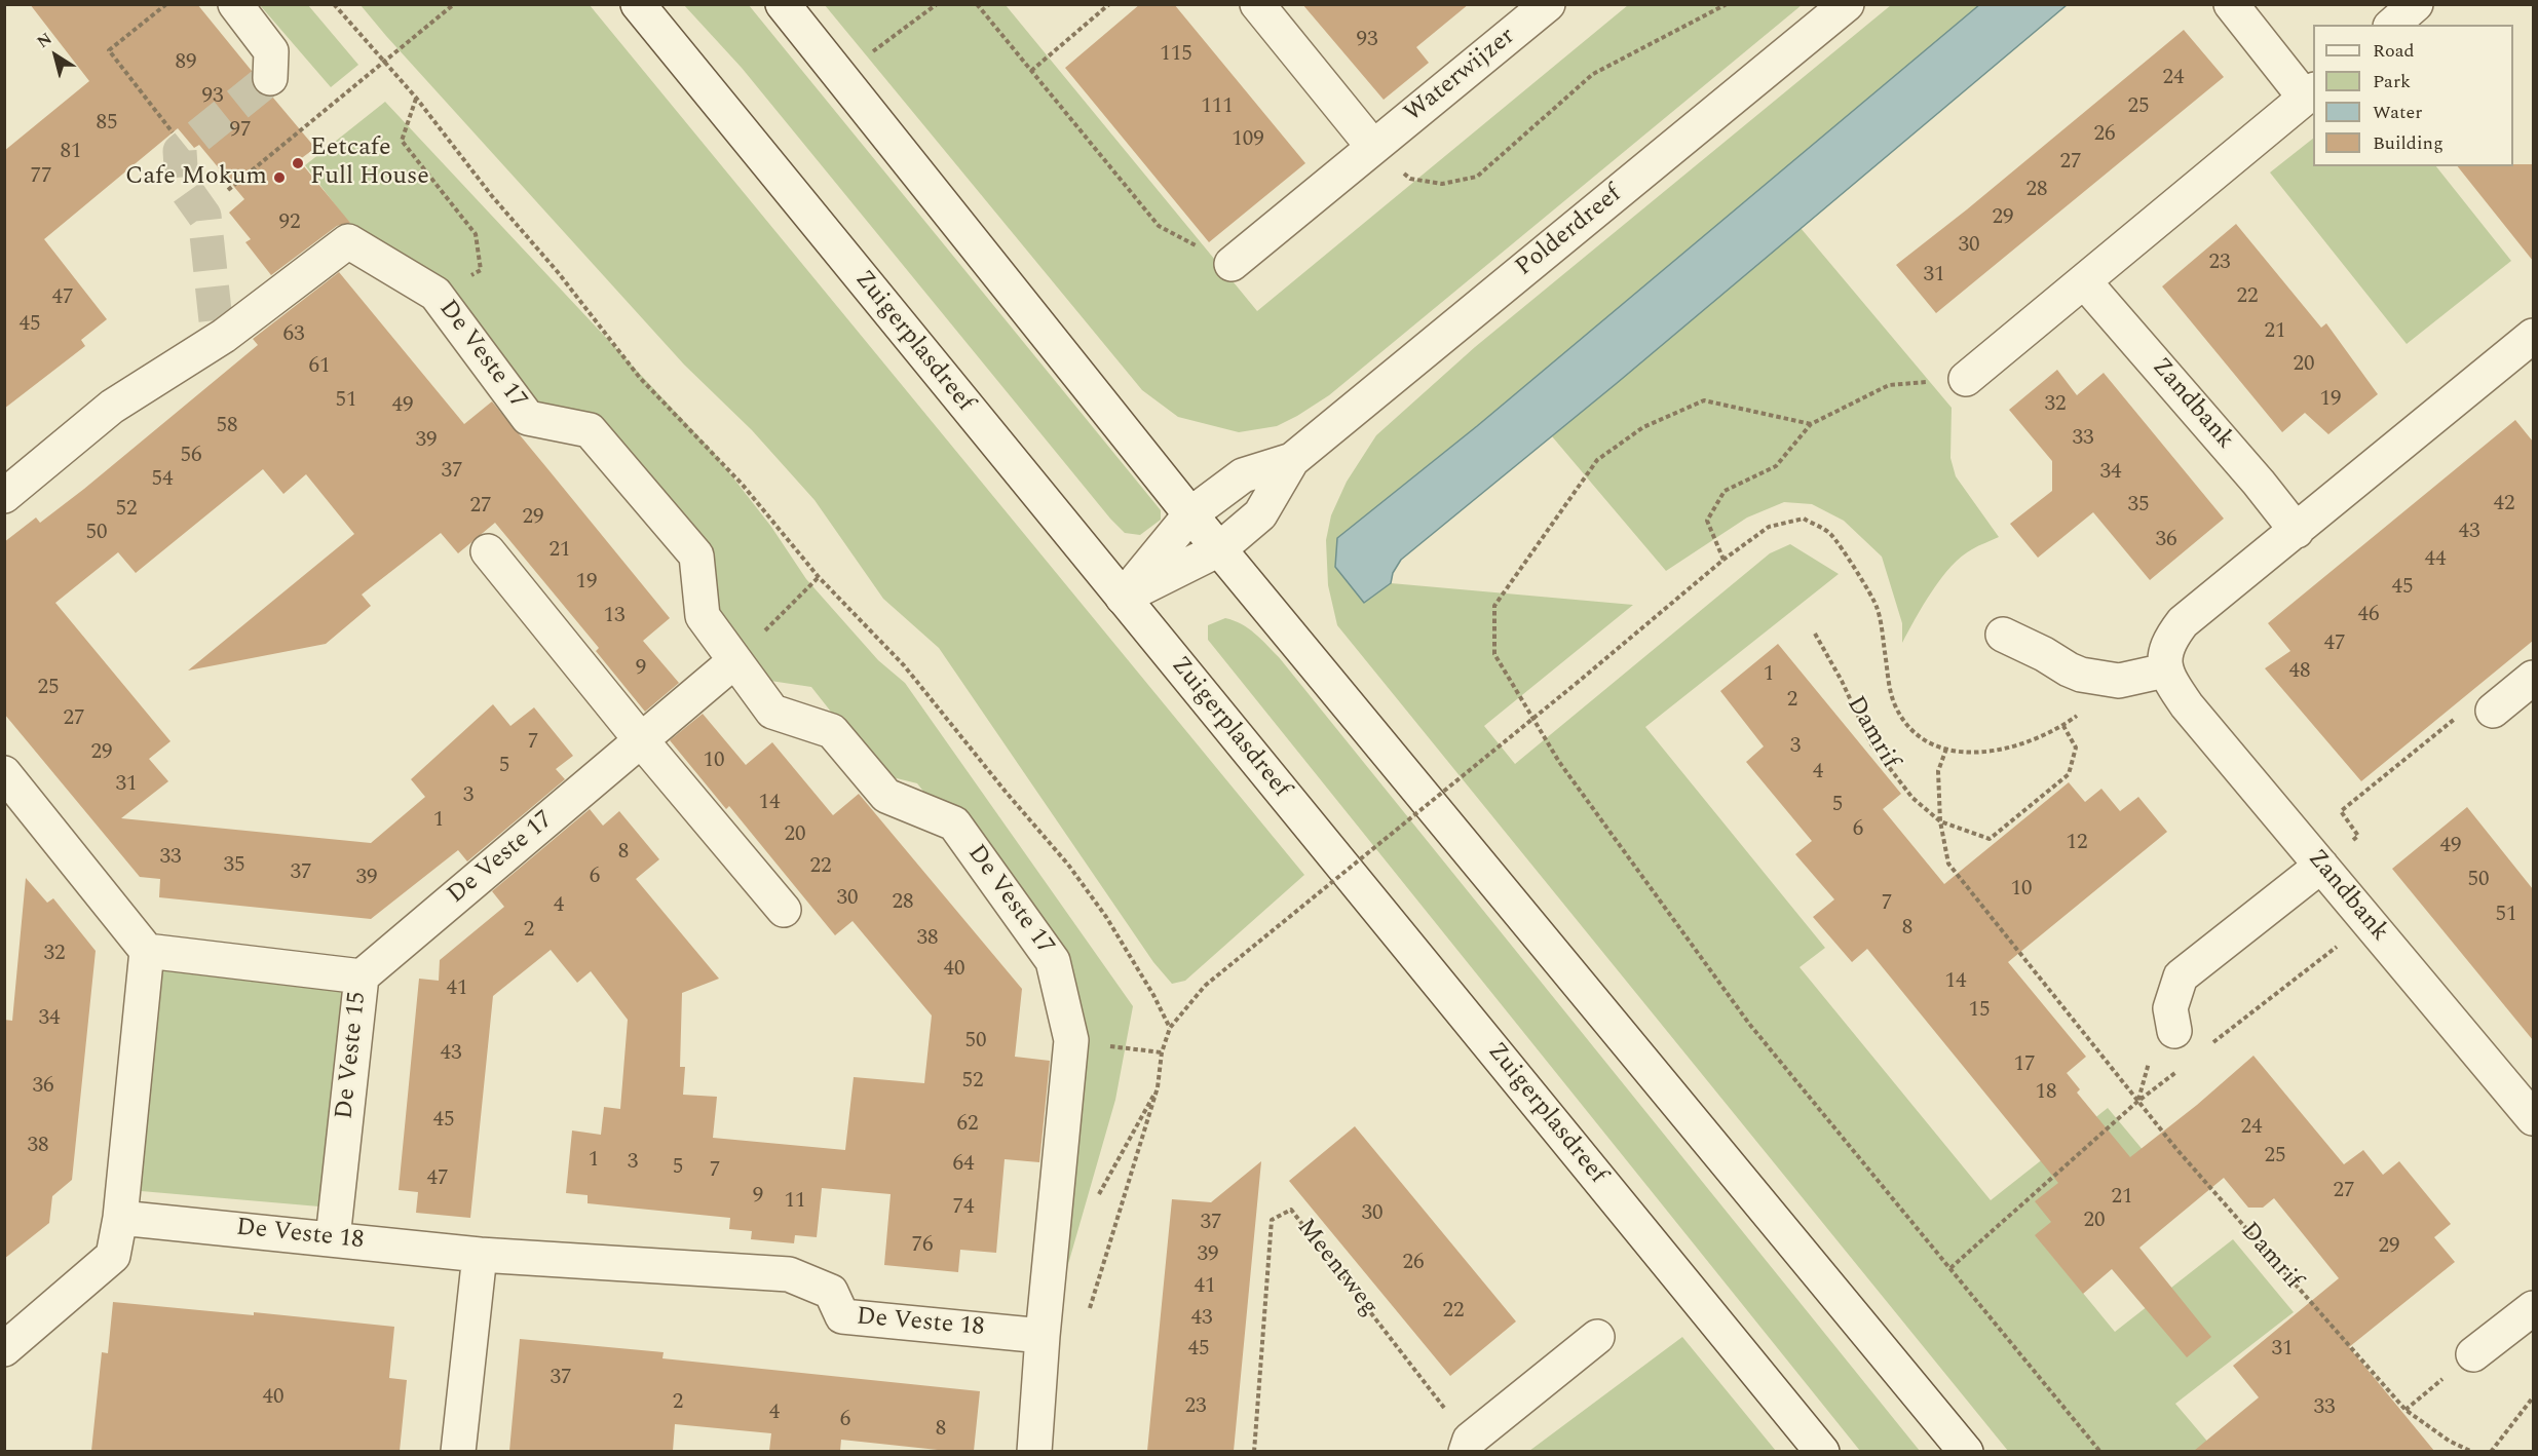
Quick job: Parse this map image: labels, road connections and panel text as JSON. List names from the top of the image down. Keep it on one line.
{"streets":{"street":["Waterwijzer","Polderdreef","Zuigerplasdreef","De Veste 17","Zandbank","De Veste 15","De Veste 18"],"path":["Damrif","Meentweg"]},"crossings":[["Polderdreef","Zuigerplasdreef"],["De Veste 17","De Veste 15"],["De Veste 17","De Veste 18"],["De Veste 15","De Veste 18"]],"places":["Eetcafe Full House","Cafe Mokum"],"house_numbers":["93","115","89","24","93","111","25","85","97","26","109","81","27","77","28","29","92","30","23","31","22","47","45","21","63","20","61","19","51","32","49","58","33","39","56","37","34","54","42","35","27","52","29","43","50","36","21","44","19","45","46","13","47","9","48","1","25","2","27","7","3","29","10","5","4","31","3","14","5","1","6","20","12","49","8","33","35","22","37","6","39","50","10","30","28","7","4","51","8","2","38","32","40","14","41","15","34","50","43","17","52","36","18","45","62","24","38","25","1","3","64","5","7","47","27","9","21","11","74","30","20","37","76","29","39","26","41","22","43","45","31","37","40","2","23","33","4","6","8"],"legend":["Road","Park","Water","Building"],"north":"top left"}
